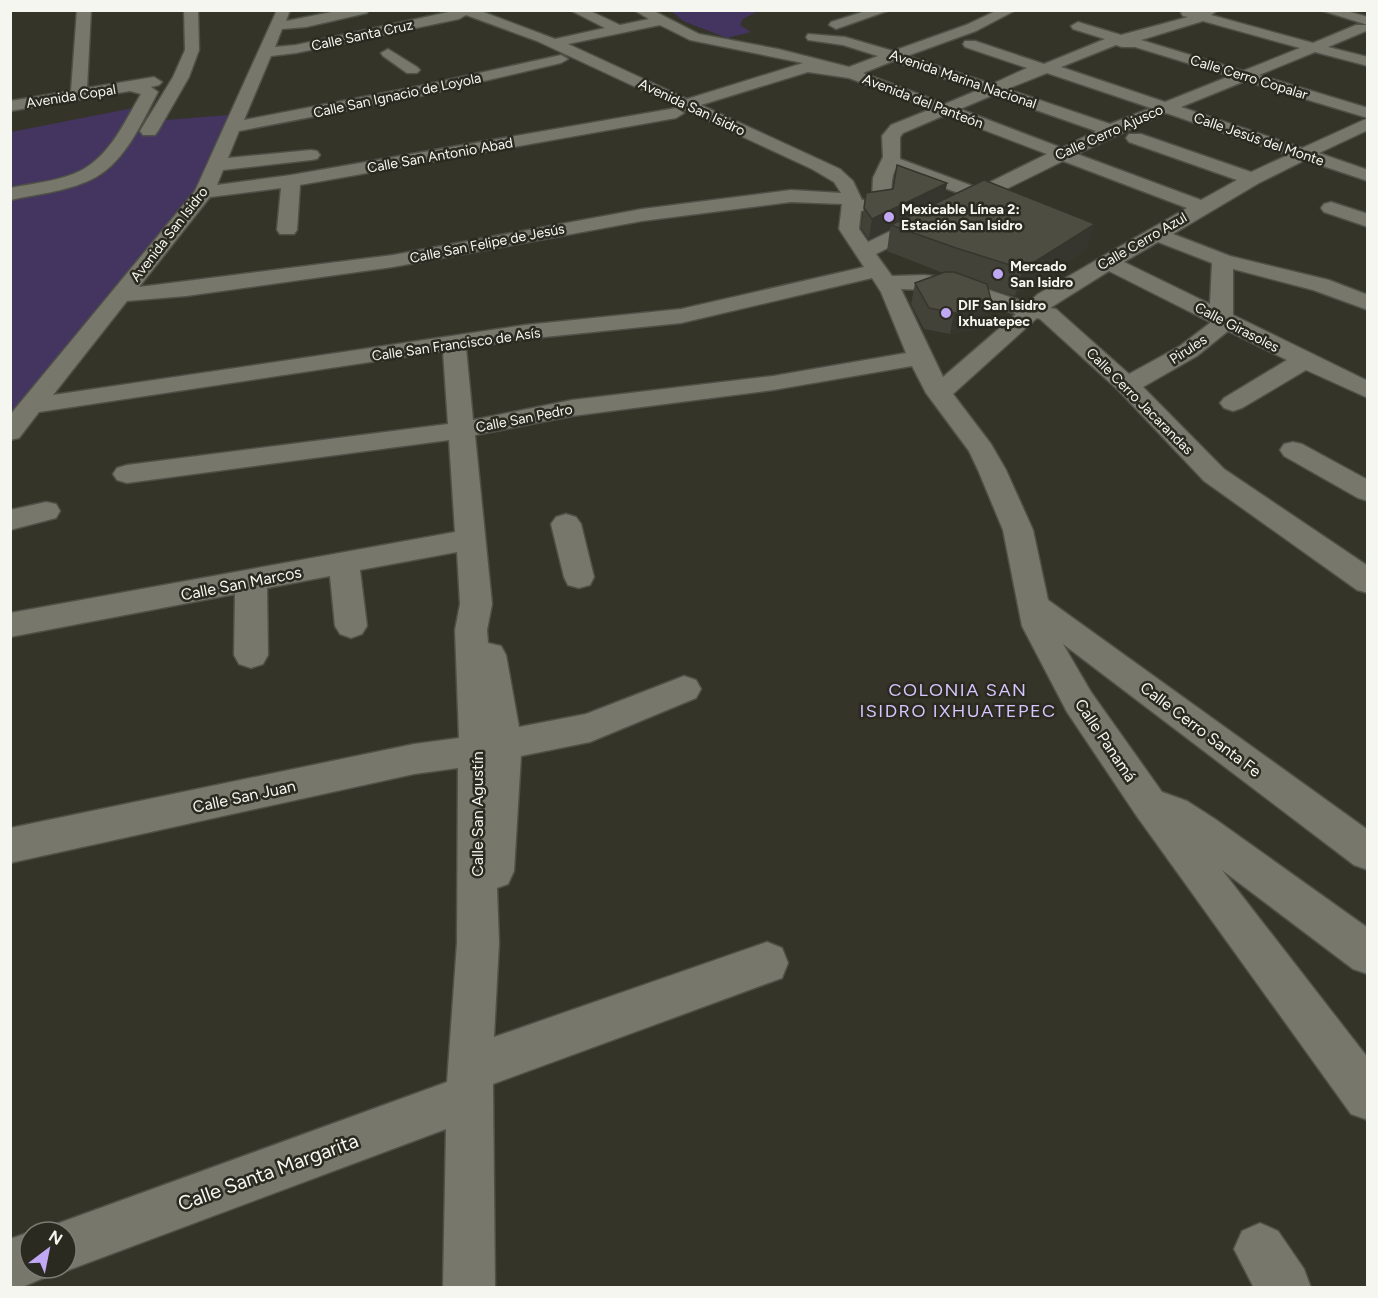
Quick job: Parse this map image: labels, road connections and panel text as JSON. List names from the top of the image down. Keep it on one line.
{"streets":{"street":["Calle Santa Cruz","Calle Cerro Copalar","Avenida Marina Nacional","Calle San Ignacio de Loyola","Avenida Copal","Avenida del Panteón","Avenida San Isidro","Calle Cerro Ajusco","Calle Jesús del Monte","Calle San Antonio Abad","Calle Cerro Azul","Calle San Felipe de Jesús","Calle Girasoles","Calle San Francisco de Asís","Pirules","Calle Cerro Jacarandas","Calle San Pedro","Calle San Marcos","Calle Cerro Santa Fe","Calle Panamá","Calle San Juan","Calle San Agustín","Calle Santa Margarita"]},"crossings":[["Calle Santa Cruz","Avenida San Isidro"],["Calle Cerro Copalar","Calle Cerro Ajusco"],["Avenida Marina Nacional","Calle Cerro Ajusco"],["Calle San Ignacio de Loyola","Avenida San Isidro"],["Avenida del Panteón","Calle Cerro Ajusco"],["Avenida del Panteón","Calle San Antonio Abad"],["Avenida del Panteón","Calle Cerro Azul"],["Avenida San Isidro","Calle San Antonio Abad"],["Avenida San Isidro","Calle San Felipe de Jesús"],["Avenida San Isidro","Calle San Francisco de Asís"],["Calle Cerro Ajusco","Calle Jesús del Monte"],["Calle Jesús del Monte","Calle Cerro Azul"],["Calle Cerro Azul","Calle Girasoles"],["Calle Cerro Azul","Calle Cerro Jacarandas"],["Calle Cerro Azul","Calle Panamá"],["Calle Girasoles","Pirules"],["Calle San Francisco de Asís","Calle Cerro Jacarandas"],["Calle San Francisco de Asís","Calle Panamá"],["Calle San Francisco de Asís","Calle San Agustín"],["Pirules","Calle Cerro Jacarandas"],["Calle Cerro Jacarandas","Calle Panamá"],["Calle San Pedro","Calle Panamá"],["Calle San Pedro","Calle San Agustín"],["Calle San Marcos","Calle San Agustín"],["Calle Cerro Santa Fe","Calle Panamá"],["Calle San Juan","Calle San Agustín"]],"districts":["COLONIA SAN ISIDRO IXHUATEPEC"],"places":["Mexicable Línea 2: Estación San Isidro","Mercado San Isidro","DIF San Isidro Ixhuatepec"],"north":"top right"}
